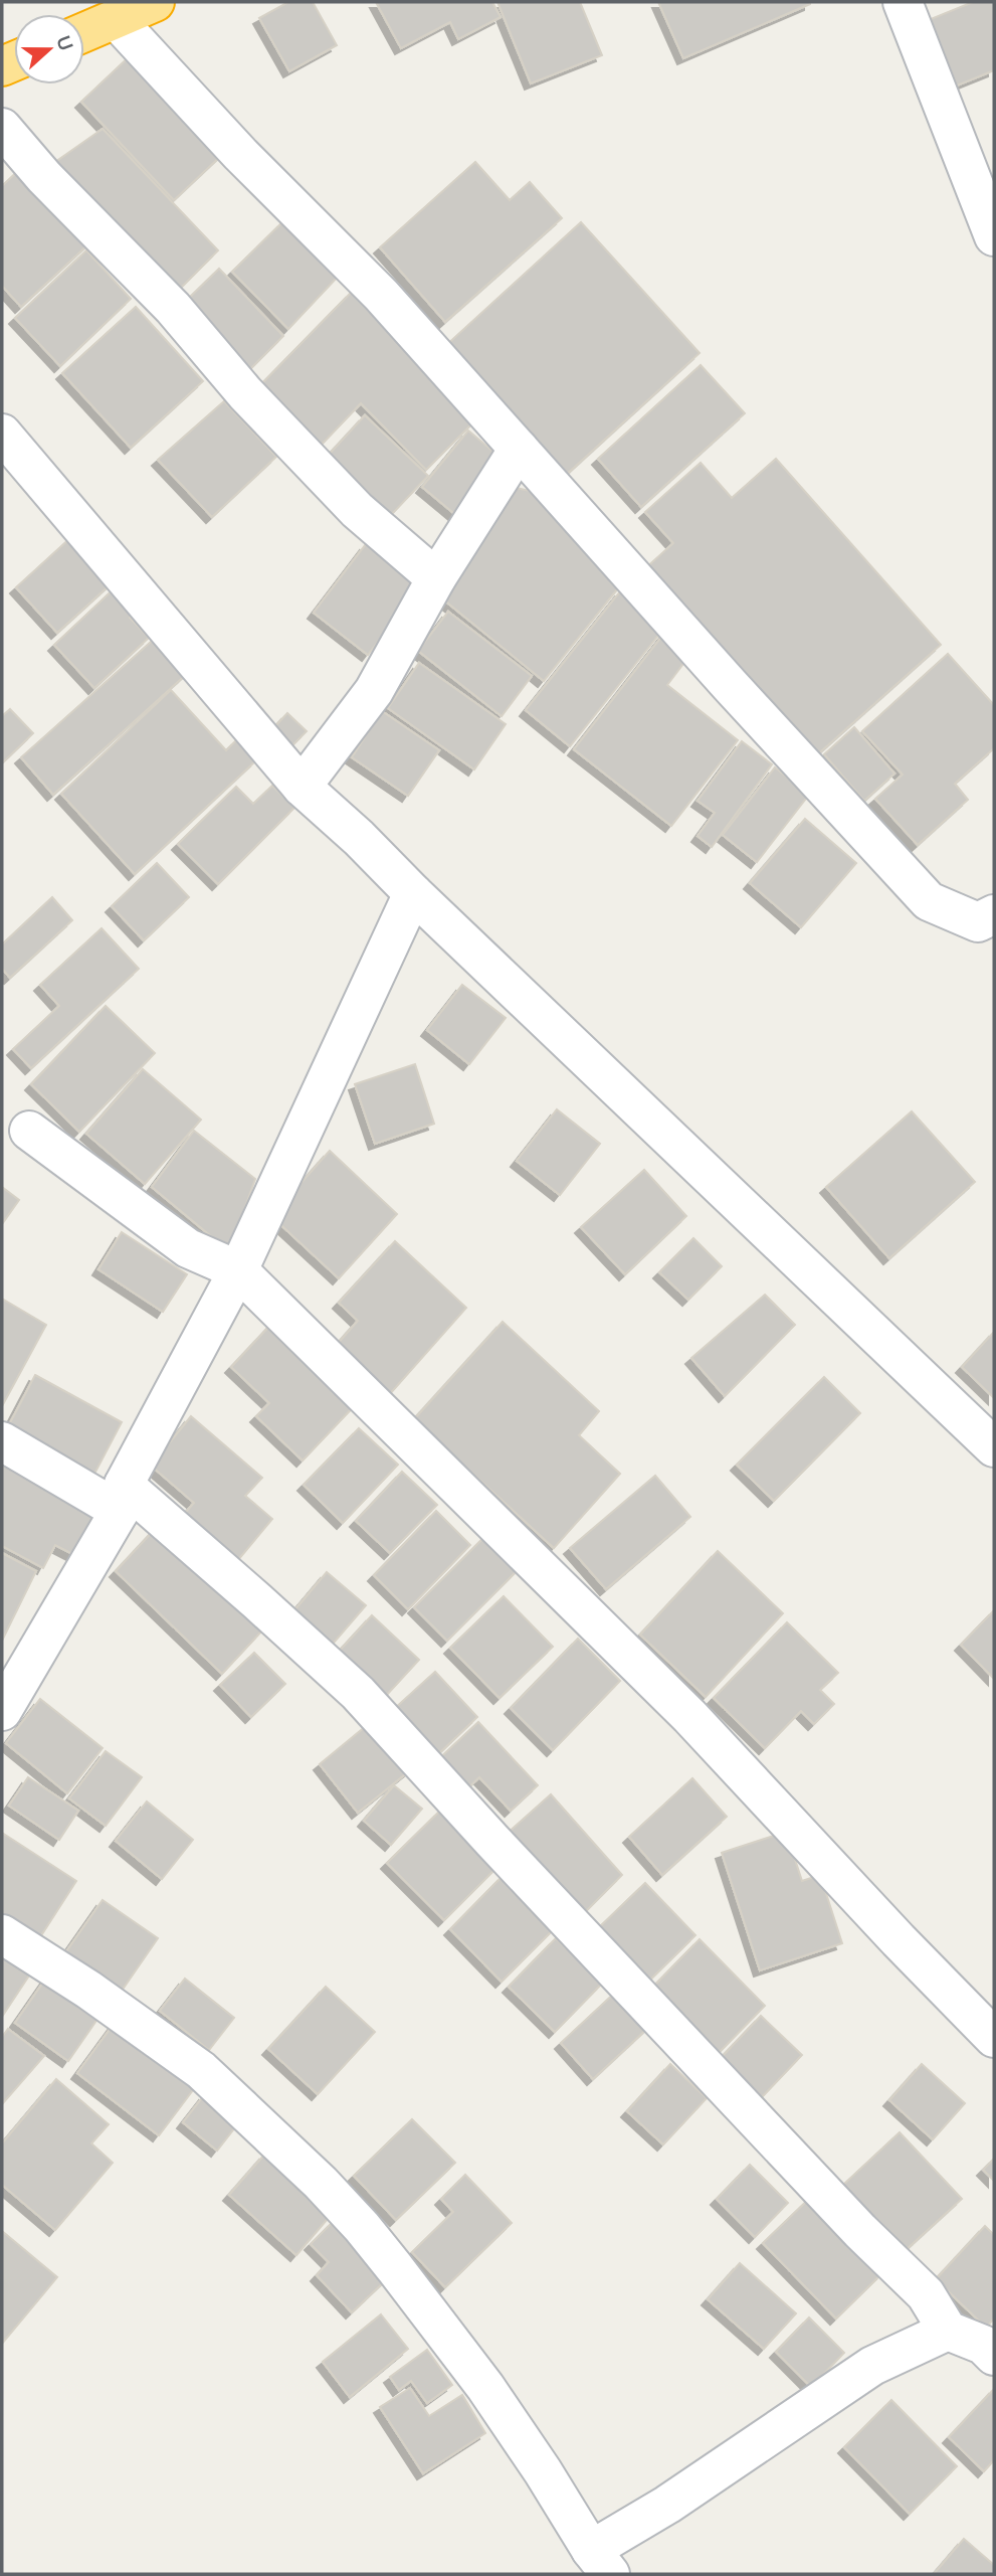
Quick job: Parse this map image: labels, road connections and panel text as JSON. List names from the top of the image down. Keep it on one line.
{"north":"right"}
